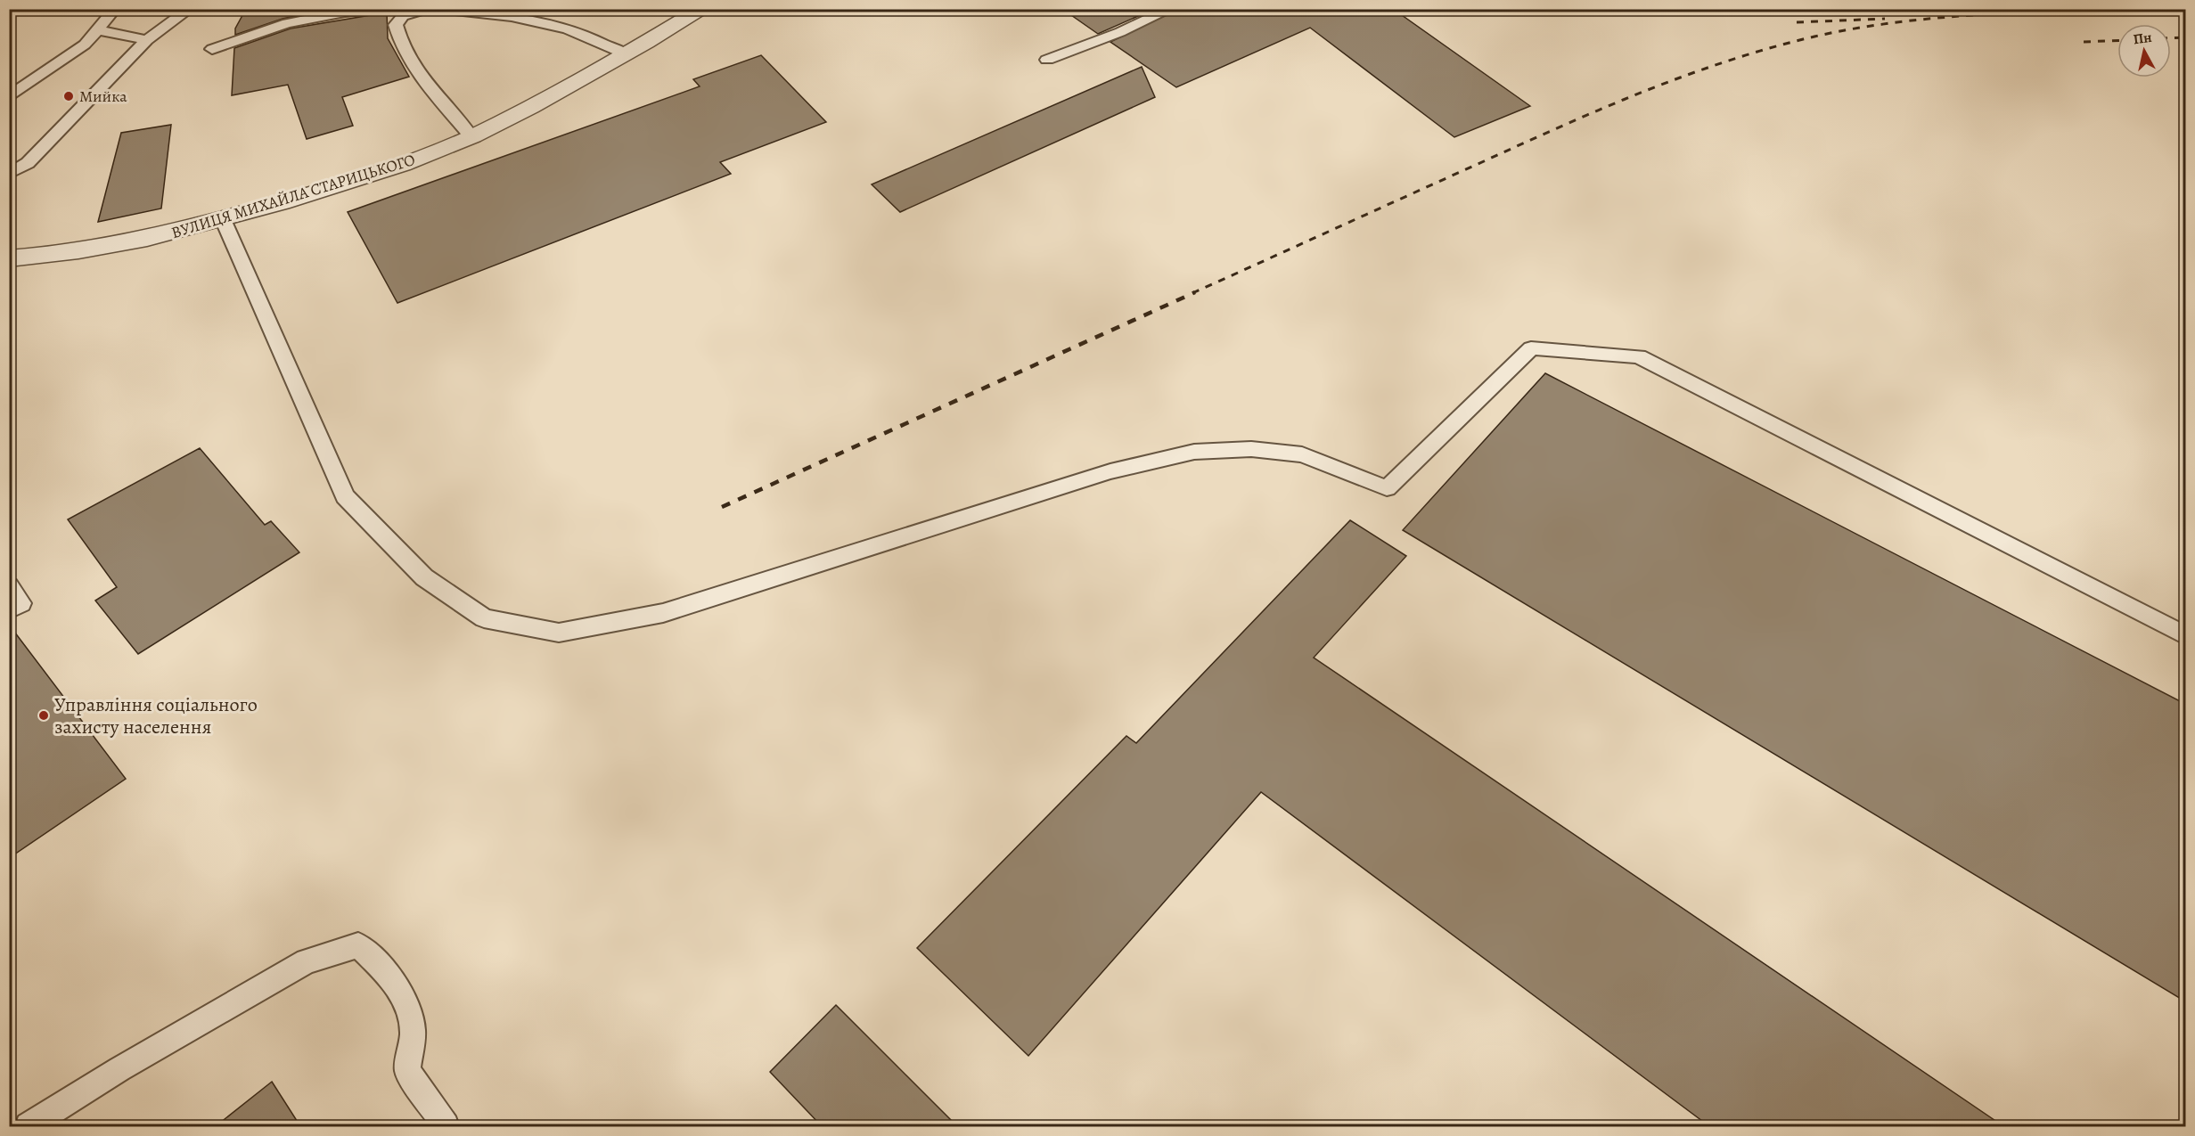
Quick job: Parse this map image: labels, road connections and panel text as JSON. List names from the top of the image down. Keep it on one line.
{"streets":{"street":["ВУЛИЦЯ МИХАЙЛА СТАРИЦЬКОГО"]},"places":["Мийка","Управління соціального захисту населення"],"north":"top"}
